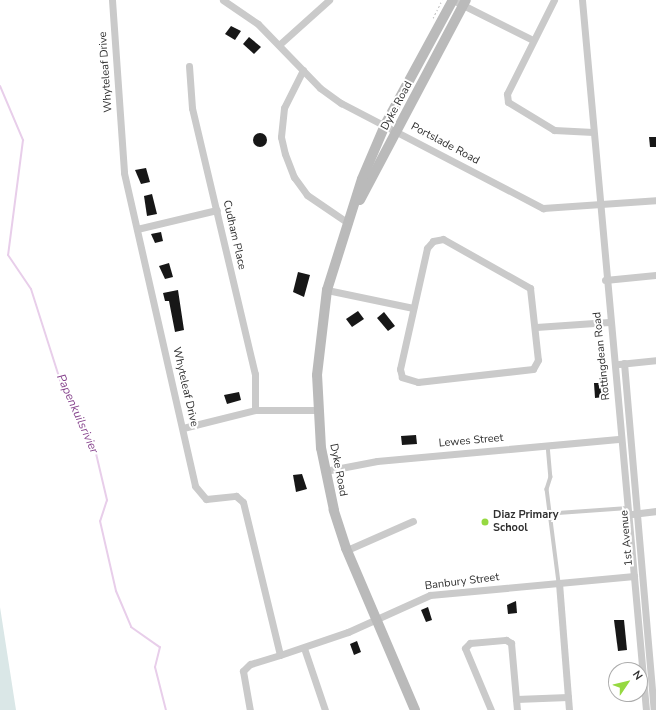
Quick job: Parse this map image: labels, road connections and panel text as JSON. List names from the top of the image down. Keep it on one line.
{"streets":{"street":["Whyteleaf Drive","Dyke Road","Portslade Road","Cudham Place","Rottingdean Road","Lewes Street","1st Avenue","Banbury Street"]},"crossings":[["Whyteleaf Drive","Banbury Street"],["Dyke Road","Portslade Road"],["Dyke Road","Lewes Street"],["Dyke Road","Banbury Street"],["Portslade Road","Rottingdean Road"],["Rottingdean Road","Lewes Street"],["Rottingdean Road","1st Avenue"],["Rottingdean Road","Banbury Street"]],"water":["Papenkuilsrivier"],"places":["Diaz Primary School"],"north":"top right"}
